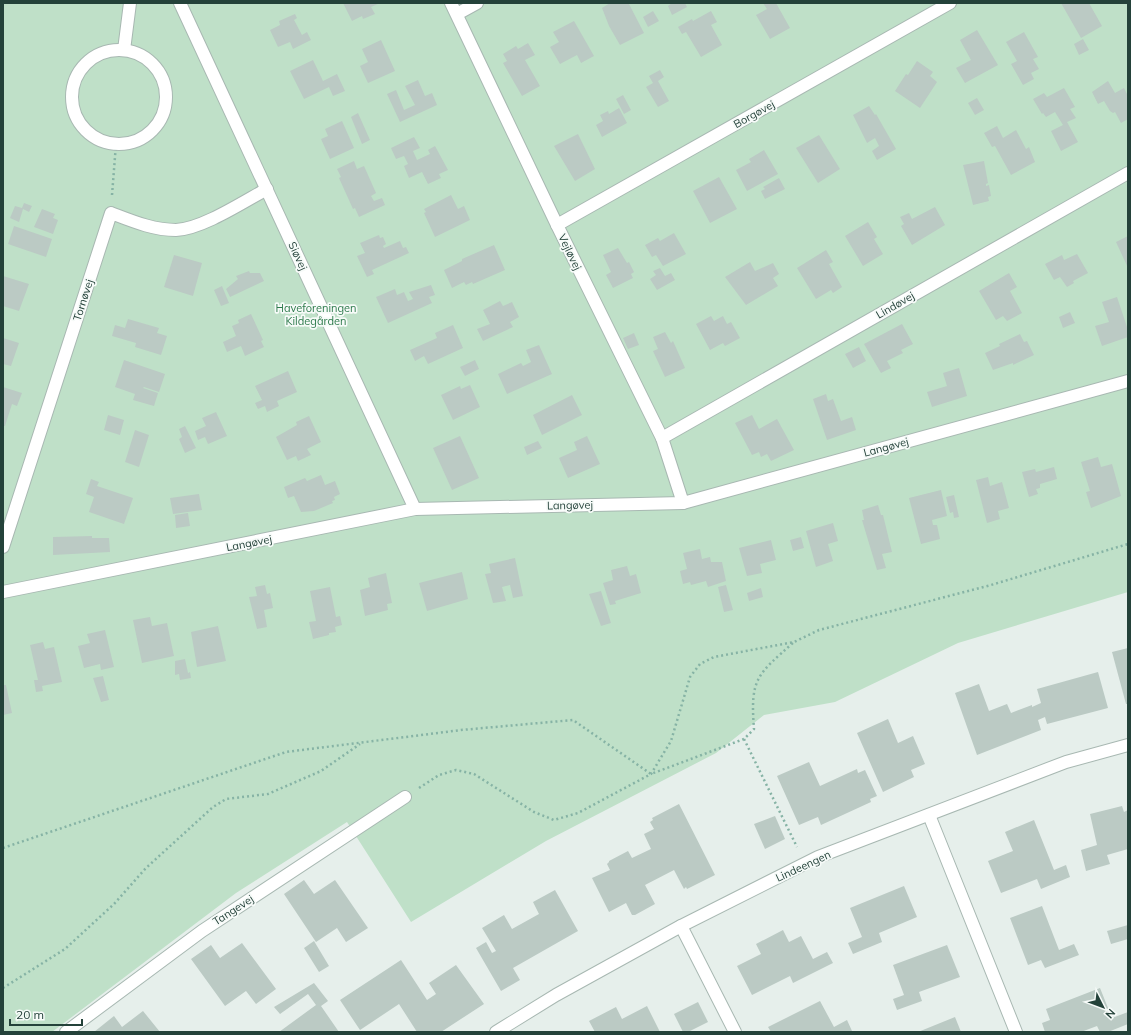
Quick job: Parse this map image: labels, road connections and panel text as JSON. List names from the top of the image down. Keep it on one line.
{"streets":{"street":["Borgøvej","Vejløvej","Siøvej","Tornøvej","Lindøvej","Langøvej","Lindeengen","Tangevej"]},"crossings":[["Borgøvej","Vejløvej"],["Vejløvej","Lindøvej"],["Vejløvej","Langøvej"],["Siøvej","Langøvej"]],"parks":["Haveforeningen Kildegården"],"scale_bar":"20 m","north":"bottom right"}
